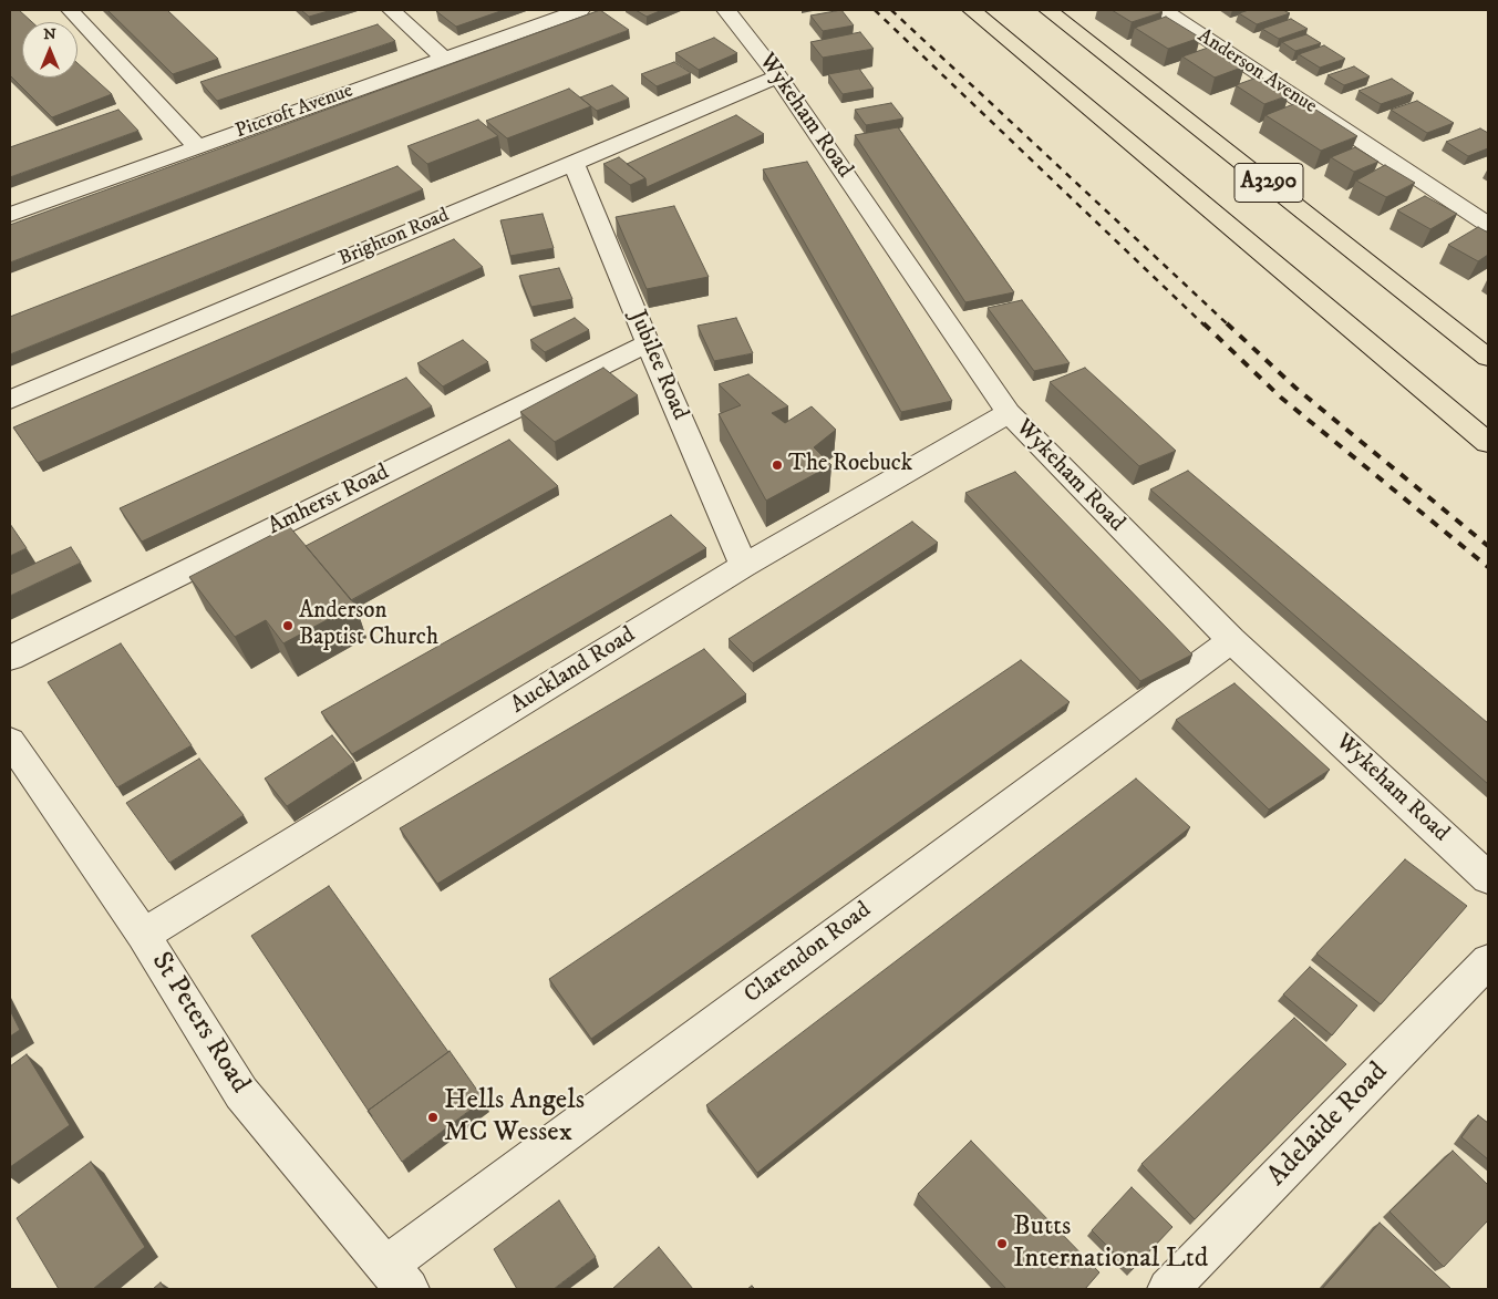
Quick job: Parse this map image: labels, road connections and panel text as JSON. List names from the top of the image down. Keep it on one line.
{"streets":{"main road":["A3290"],"street":["Anderson Avenue","Pitcroft Avenue","Wykeham Road","Brighton Road","Jubilee Road","Amherst Road","Auckland Road","Clarendon Road","St Peters Road","Adelaide Road"]},"crossings":[["Wykeham Road","Brighton Road"],["Wykeham Road","Auckland Road"],["Wykeham Road","Clarendon Road"],["Brighton Road","Jubilee Road"],["Jubilee Road","Amherst Road"],["Jubilee Road","Auckland Road"],["Auckland Road","St Peters Road"],["Clarendon Road","St Peters Road"]],"places":["The Roebuck","Anderson Baptist Church","Hells Angels MC Wessex","Butts International Ltd"],"north":"top"}
